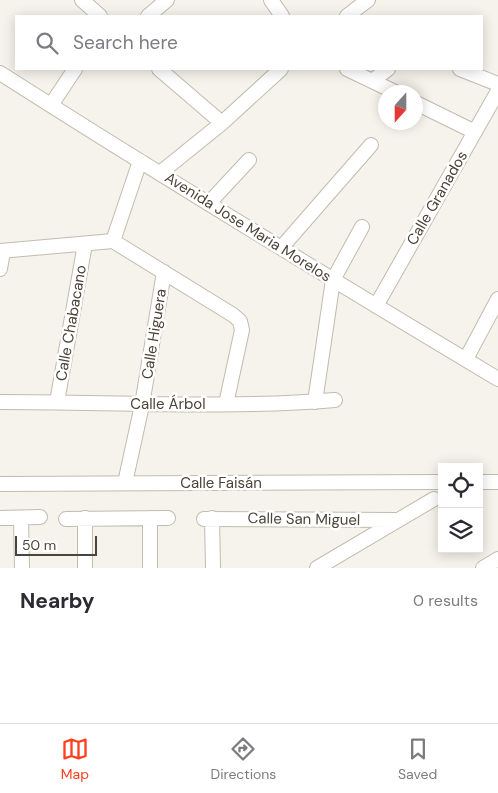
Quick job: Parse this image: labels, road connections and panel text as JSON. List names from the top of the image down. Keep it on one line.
{"streets":{"street":["Calle Granados","Avenida Jose Maria Morelos","Calle Chabacano","Calle Higuera","Calle Árbol","Calle Faisán","Calle San Miguel"]},"crossings":[["Calle Granados","Avenida Jose Maria Morelos"],["Calle Chabacano","Calle Árbol"],["Calle Higuera","Calle Árbol"],["Calle Higuera","Calle Faisán"]],"scale_bar":"50 m","north":"bottom","page":{"search":"Search here","scale":"50 m","heading":["Nearby","0 results"],"nav":["Map","Directions","Saved"]}}
